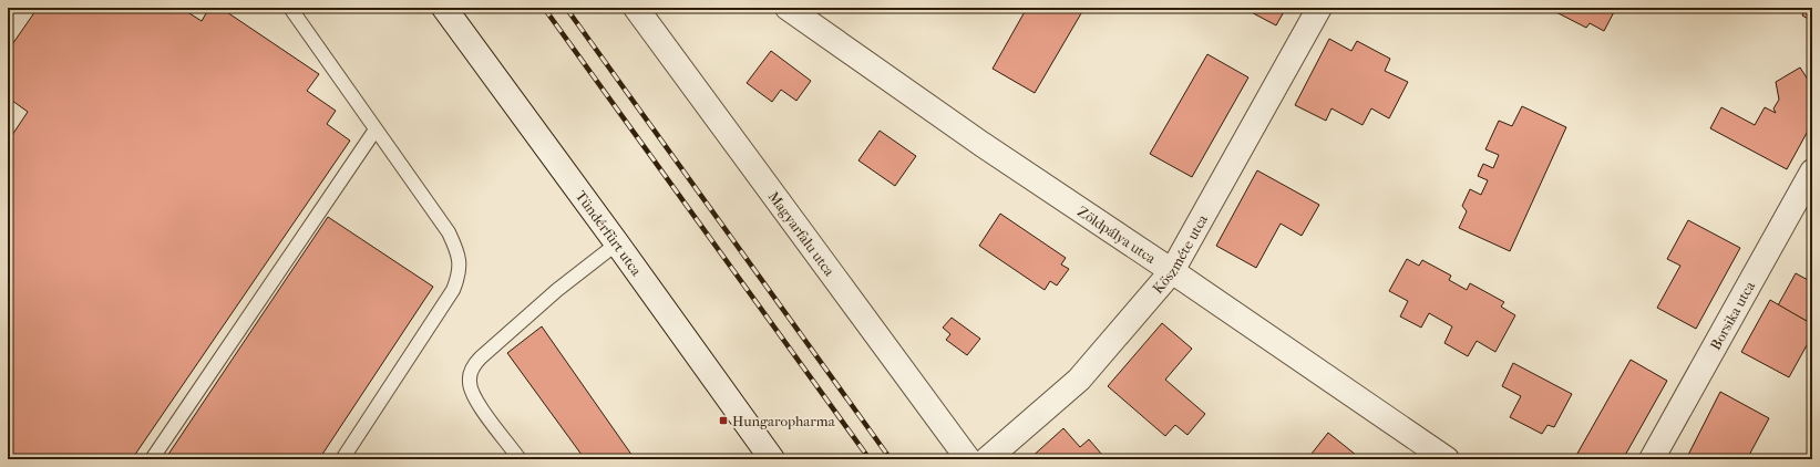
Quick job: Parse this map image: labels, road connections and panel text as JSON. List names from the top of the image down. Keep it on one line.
{"streets":{"street":["Tündérfürt utca","Magyarfalu utca","Zöldpálya utca","Köszméte utca","Borsika utca"]},"crossings":[["Zöldpálya utca","Köszméte utca"]],"places":{"transit":["Hungaropharma"]}}
